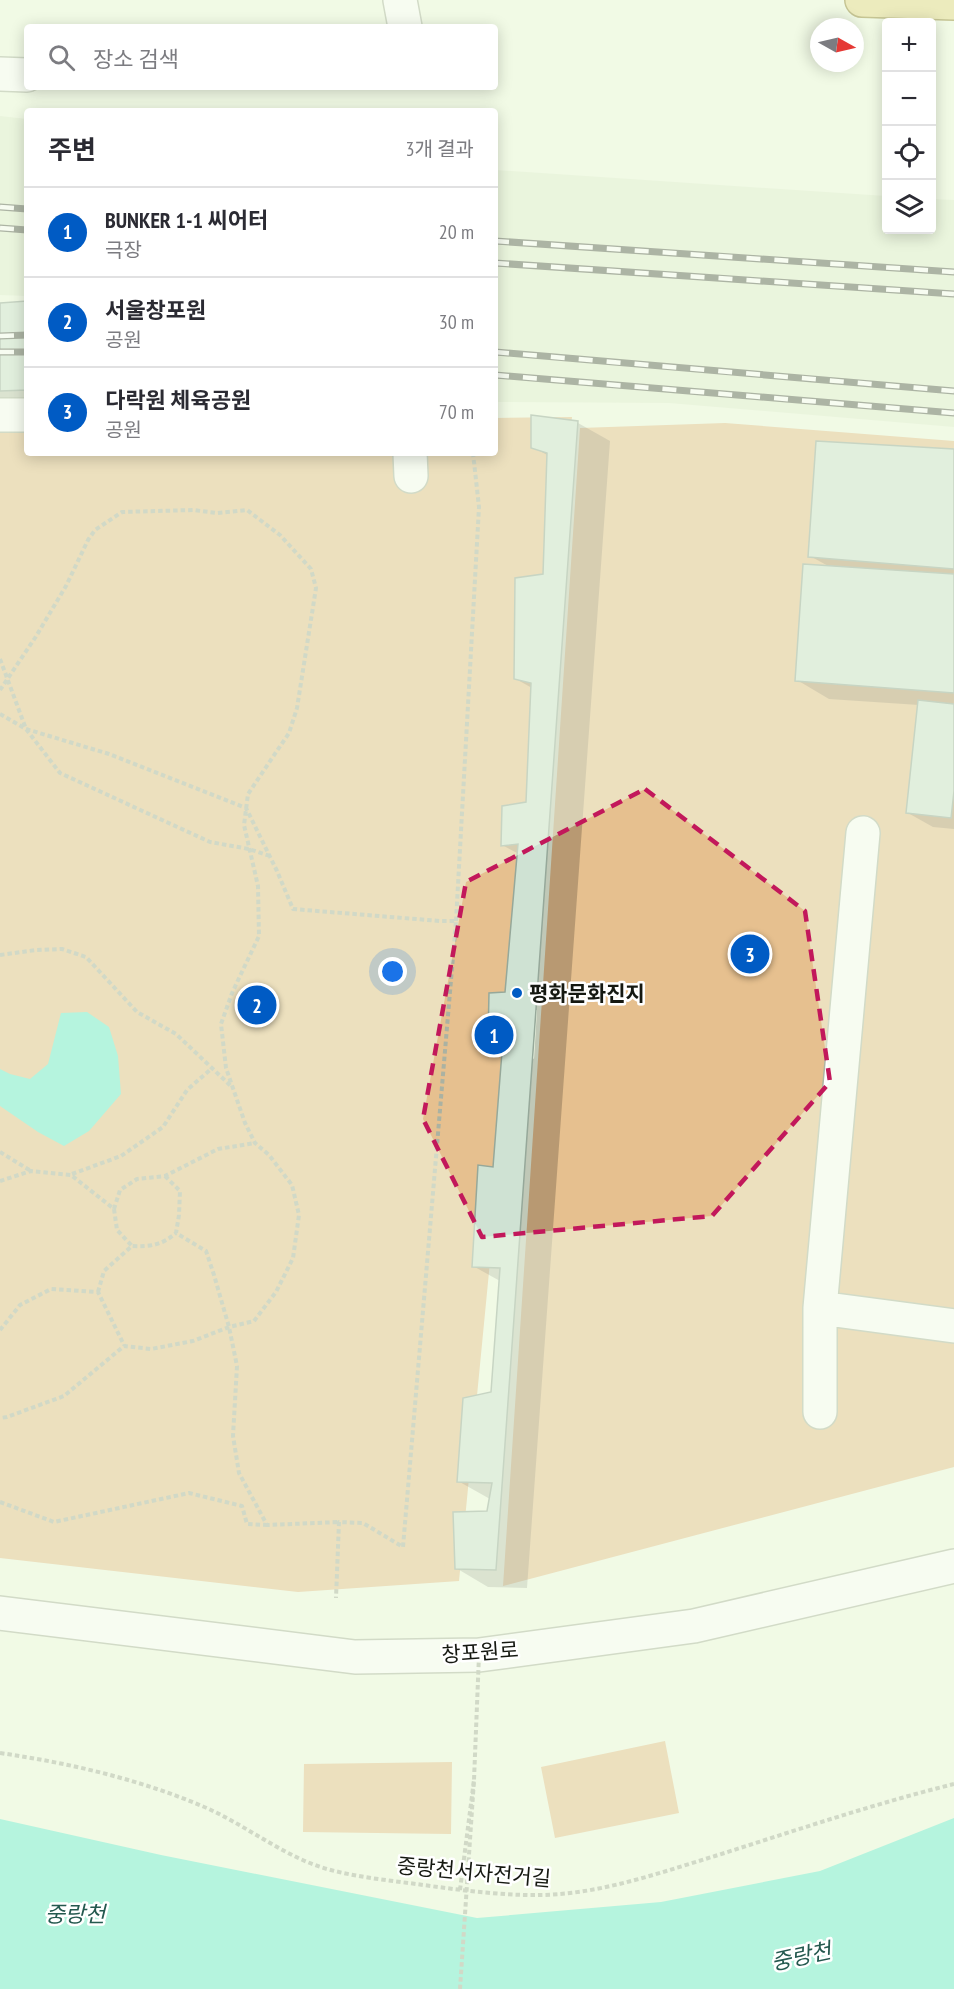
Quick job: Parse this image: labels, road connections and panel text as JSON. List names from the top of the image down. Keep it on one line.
{"streets":{"street":["창포원로"],"path":["중랑천서자전거길"]},"water":["중랑천"],"places":["평화문화진지"],"north":"right","page":{"map_buttons":["+","−"],"search":"장소 검색","heading":["주변","3개 결과"],"list":[{"mark":"1","name":"BUNKER 1-1 씨어터","note":"극장","value":"20 m"},{"mark":"2","name":"서울창포원","note":"공원","value":"30 m"},{"mark":"3","name":"다락원 체육공원","note":"공원","value":"70 m"}],"pins":["3","2","1"]}}
